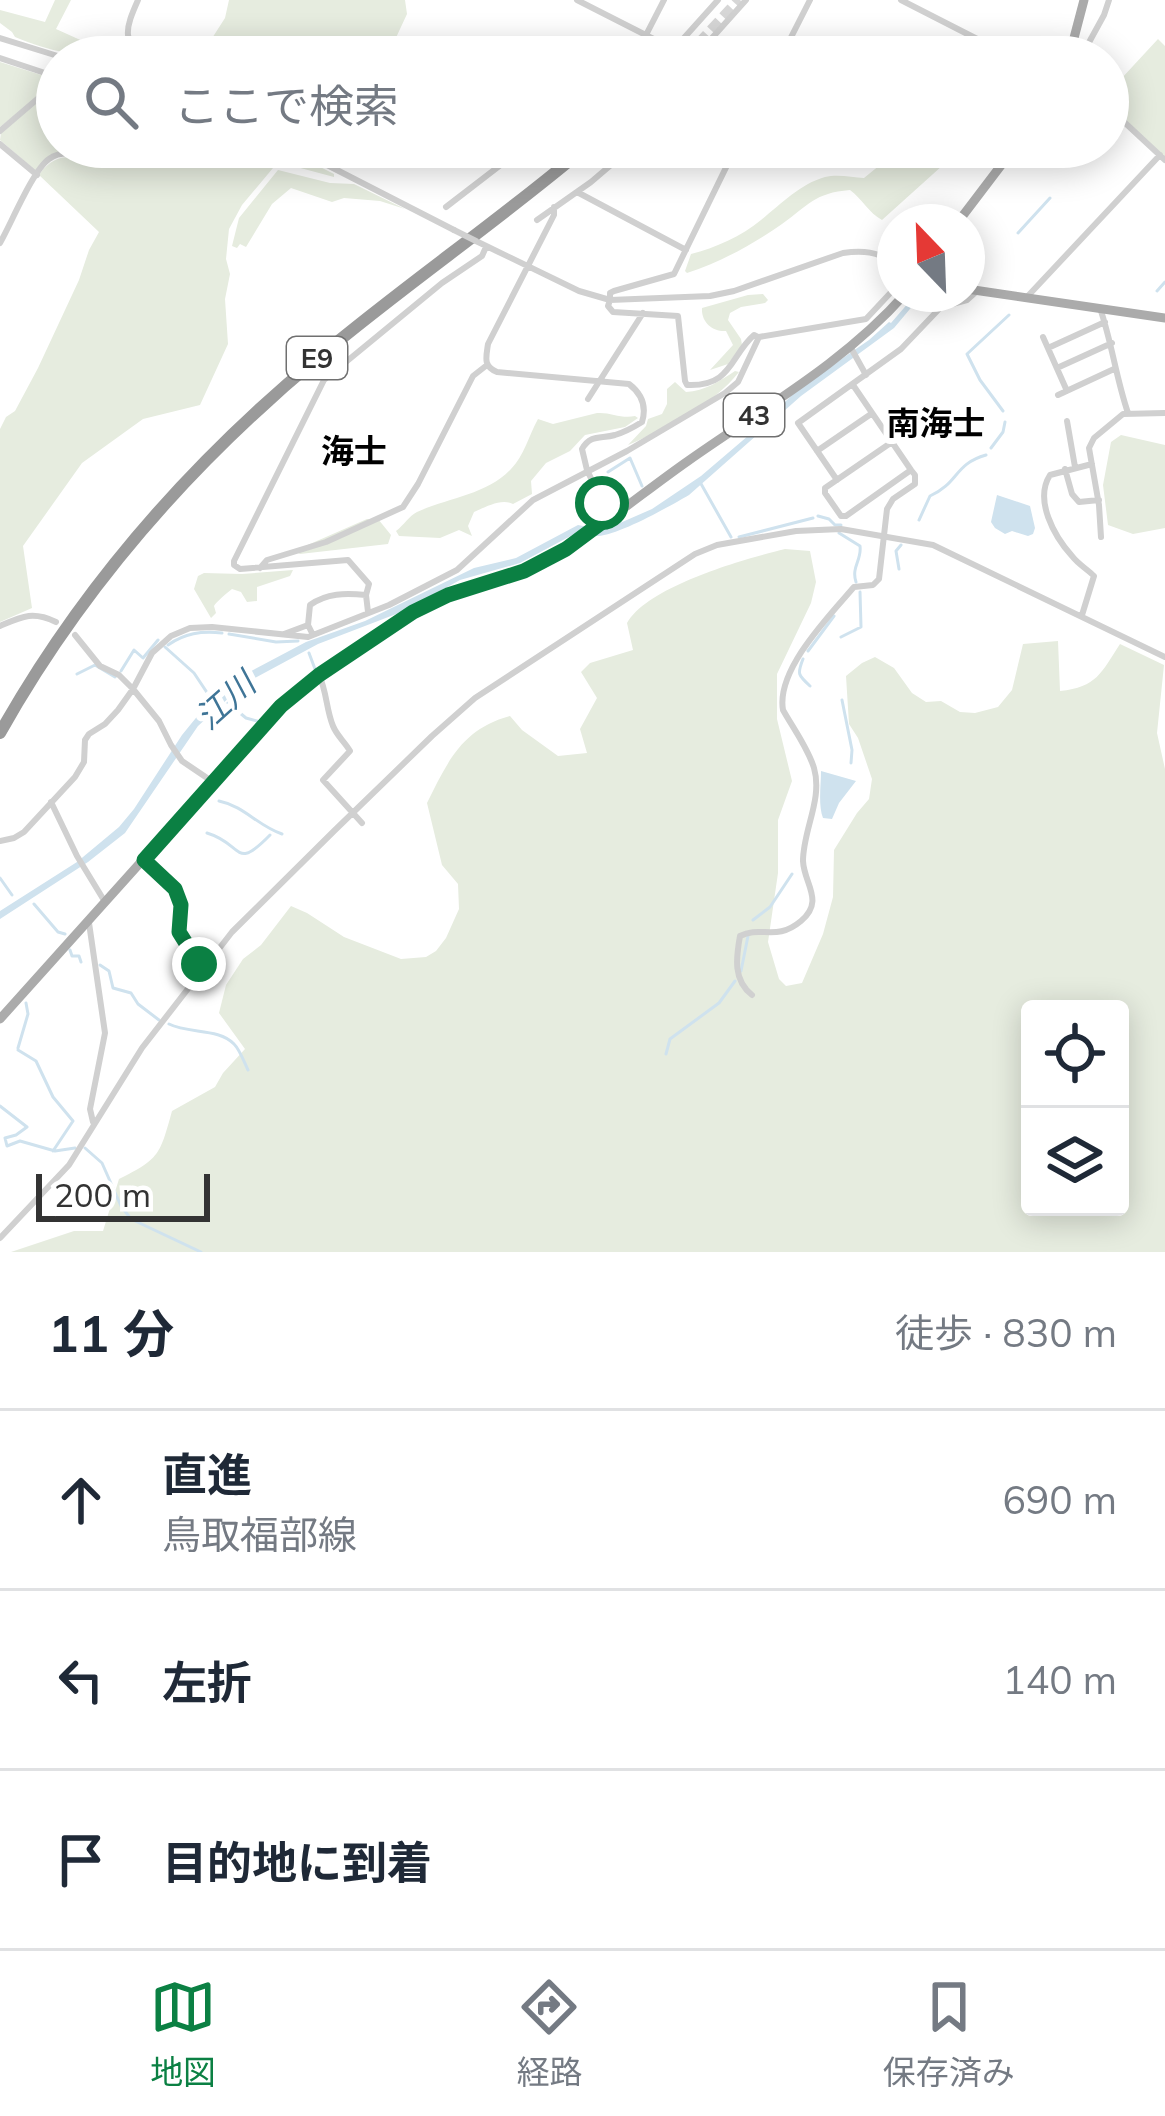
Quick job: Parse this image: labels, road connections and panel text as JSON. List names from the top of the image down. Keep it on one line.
{"streets":{"highway":["E9"],"main road":["43"]},"districts":["南海士","海士"],"water":["江川"],"scale_bar":"200 m","north":"top left","page":{"search":"ここで検索","scale":"200 m","heading":["11 分","徒歩 · 830 m"],"list":[["直進","鳥取福部線","690 m"],["左折","140 m"],"目的地に到着"],"nav":["地図","経路","保存済み"]}}
